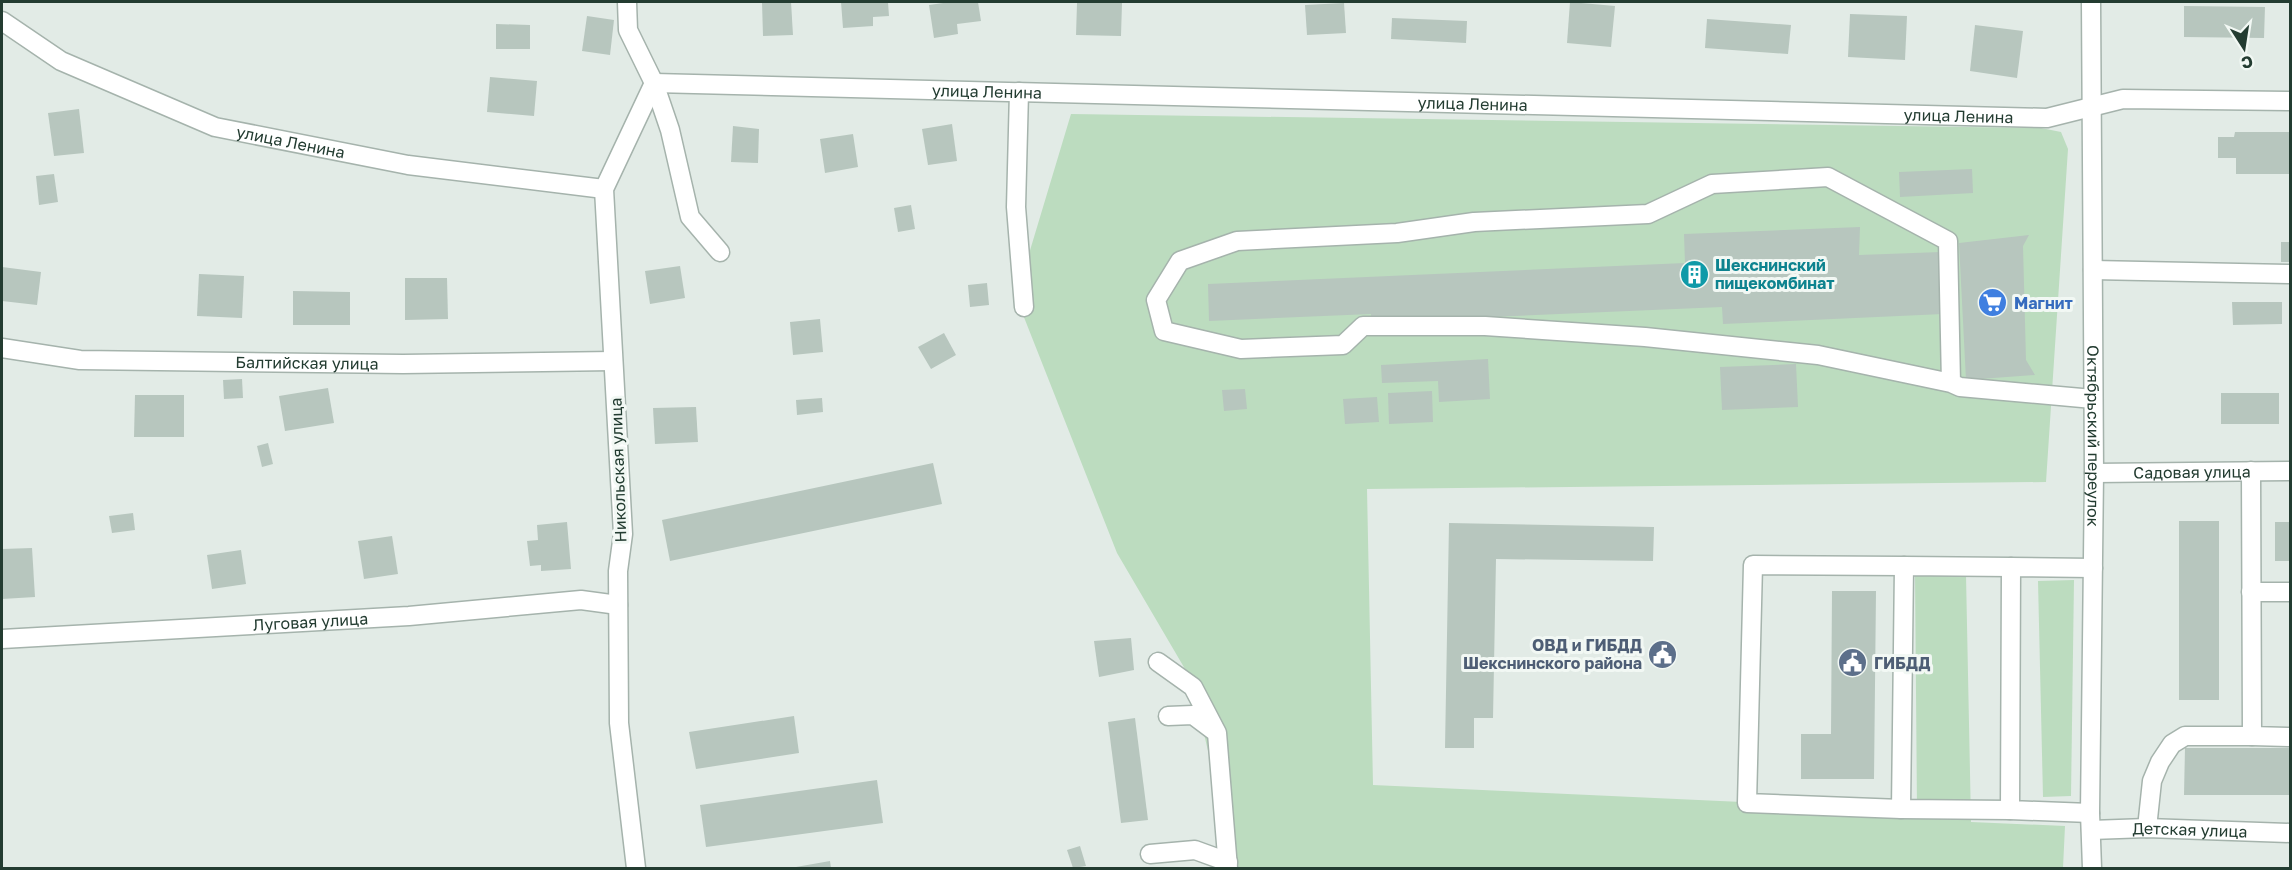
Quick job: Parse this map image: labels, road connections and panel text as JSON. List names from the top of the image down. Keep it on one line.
{"streets":{"street":["улица Ленина","Балтийская улица","Октябрьский переулок","Никольская улица","Садовая улица","Луговая улица","Детская улица"]},"crossings":[["улица Ленина","Октябрьский переулок"],["улица Ленина","Никольская улица"],["Балтийская улица","Никольская улица"],["Октябрьский переулок","Садовая улица"],["Октябрьский переулок","Детская улица"],["Никольская улица","Луговая улица"]],"places":{"building":["Шекснинский пищекомбинат"],"supermarket":["Магнит"],"public building":["ОВД и ГИБДД Шекснинского района","ГИБДД"]},"north":"bottom"}
